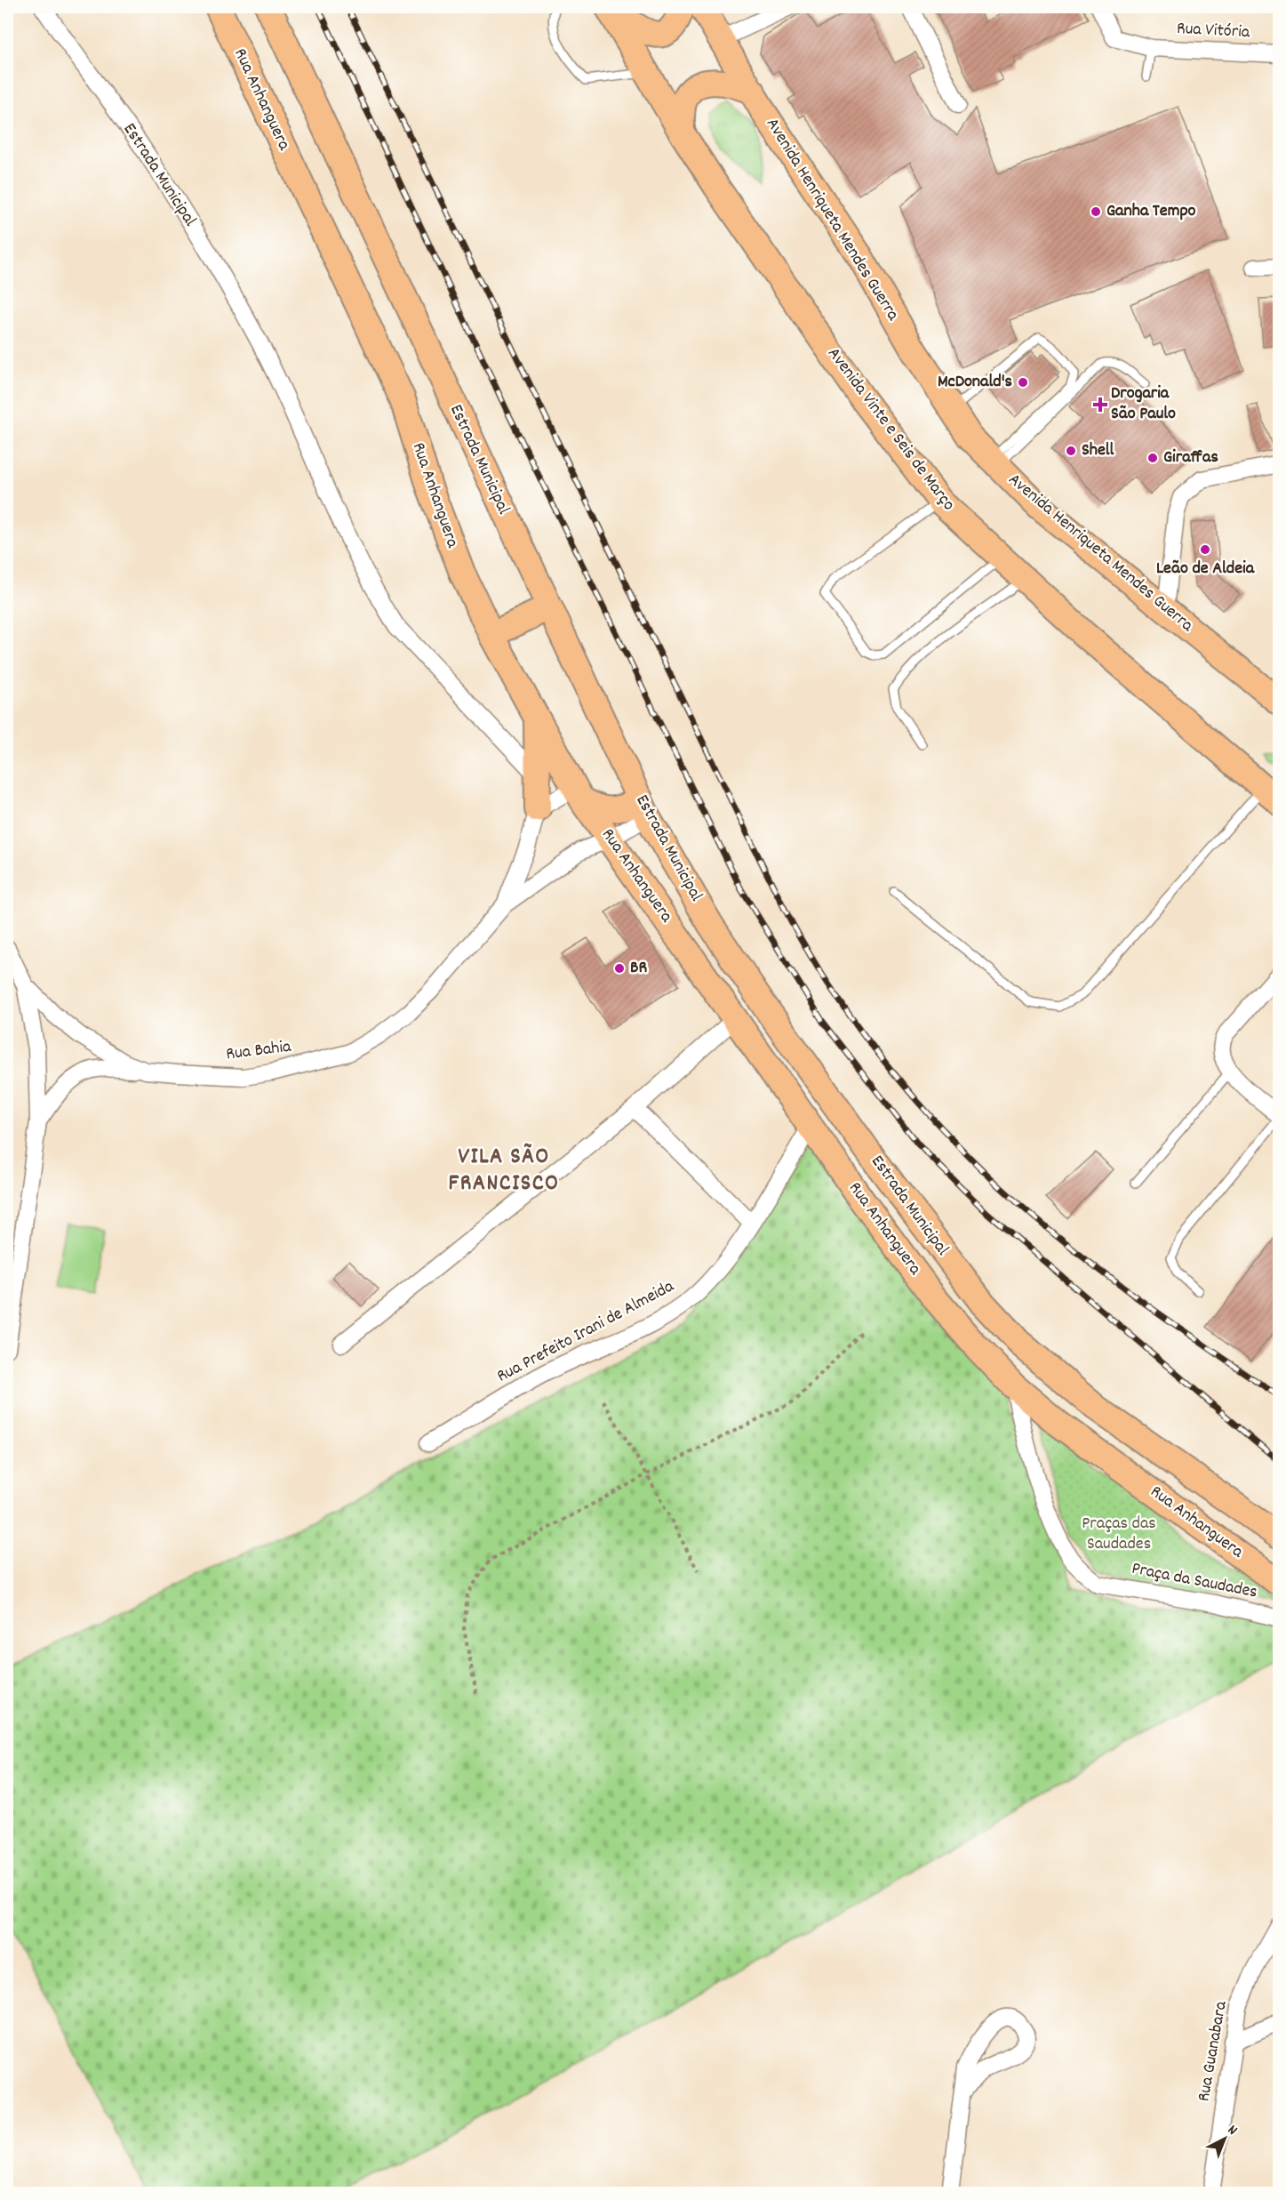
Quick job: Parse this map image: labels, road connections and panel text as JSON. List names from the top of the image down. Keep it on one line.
{"streets":{"main road":["Rua Anhanguera","Estrada Municipal","Avenida Henriqueta Mendes Guerra","Avenida Vinte e Seis de Março"],"street":["Rua Vitória","Rua Bahia","Rua Prefeito Irani de Almeida","Praça da Saudades","Rua Guanabara"]},"crossings":[["Rua Anhanguera","Rua Prefeito Irani de Almeida"],["Rua Anhanguera","Praça da Saudades"]],"districts":["VILA SÃO FRANCISCO"],"parks":["Praças das Saudades"],"places":{"other":["Ganha Tempo","McDonald's","Shell","Giraffas","Leão de Aldeia","BR"],"health":["Drogaria São Paulo"]},"north":"top right"}
